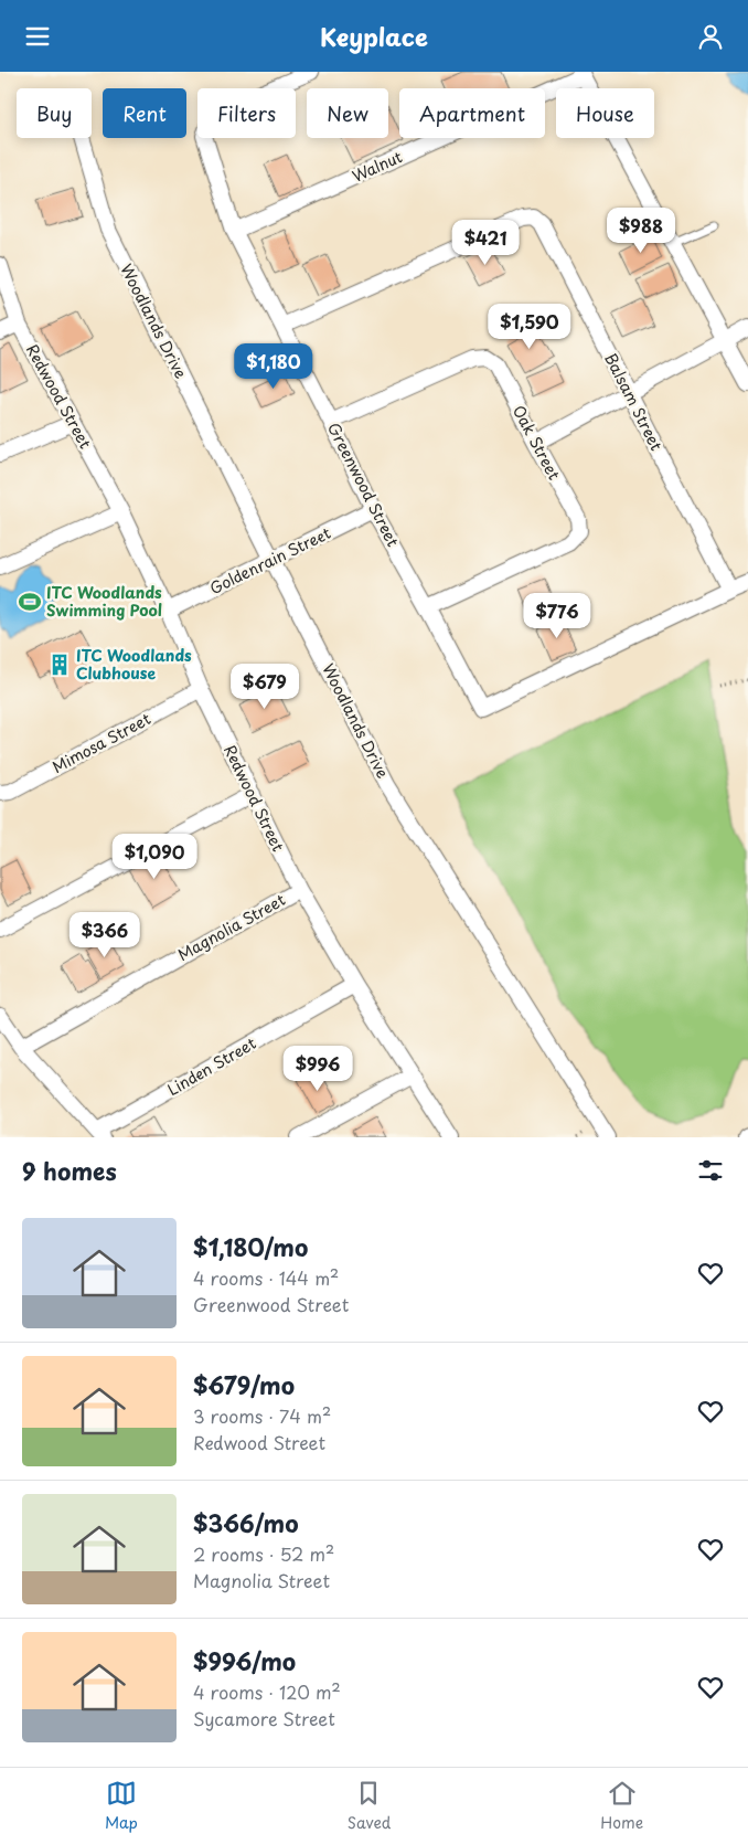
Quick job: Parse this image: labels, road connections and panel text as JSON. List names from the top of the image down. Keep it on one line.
{"streets":{"street":["Walnut","Woodlands Drive","Redwood Street","Balsam Street","Oak Street","Greenwood Street","Goldenrain Street","Mimosa Street","Magnolia Street","Linden Street"]},"crossings":[["Walnut","Greenwood Street"],["Woodlands Drive","Goldenrain Street"],["Redwood Street","Goldenrain Street"],["Redwood Street","Mimosa Street"],["Redwood Street","Magnolia Street"],["Redwood Street","Linden Street"],["Balsam Street","Greenwood Street"],["Oak Street","Greenwood Street"],["Greenwood Street","Goldenrain Street"]],"places":{"sports":["ITC Woodlands Swimming Pool"],"building":["ITC Woodlands Clubhouse"]},"page":{"header":"Keyplace","chip":["Buy","Rent","Filters","New","Apartment","House"],"price":["$988","$421","$1,590","$1,180","$776","$679","$1,090","$366","$996"],"heading":"9 homes","list":[{"name":"$1,180/mo","note":"4 rooms · 144 m² · Greenwood Street"},{"name":"$679/mo","note":"3 rooms · 74 m² · Redwood Street"},{"name":"$366/mo","note":"2 rooms · 52 m² · Magnolia Street"},{"name":"$996/mo","note":"4 rooms · 120 m² · Sycamore Street"}],"tabs":["Map","Saved","Home"]}}
